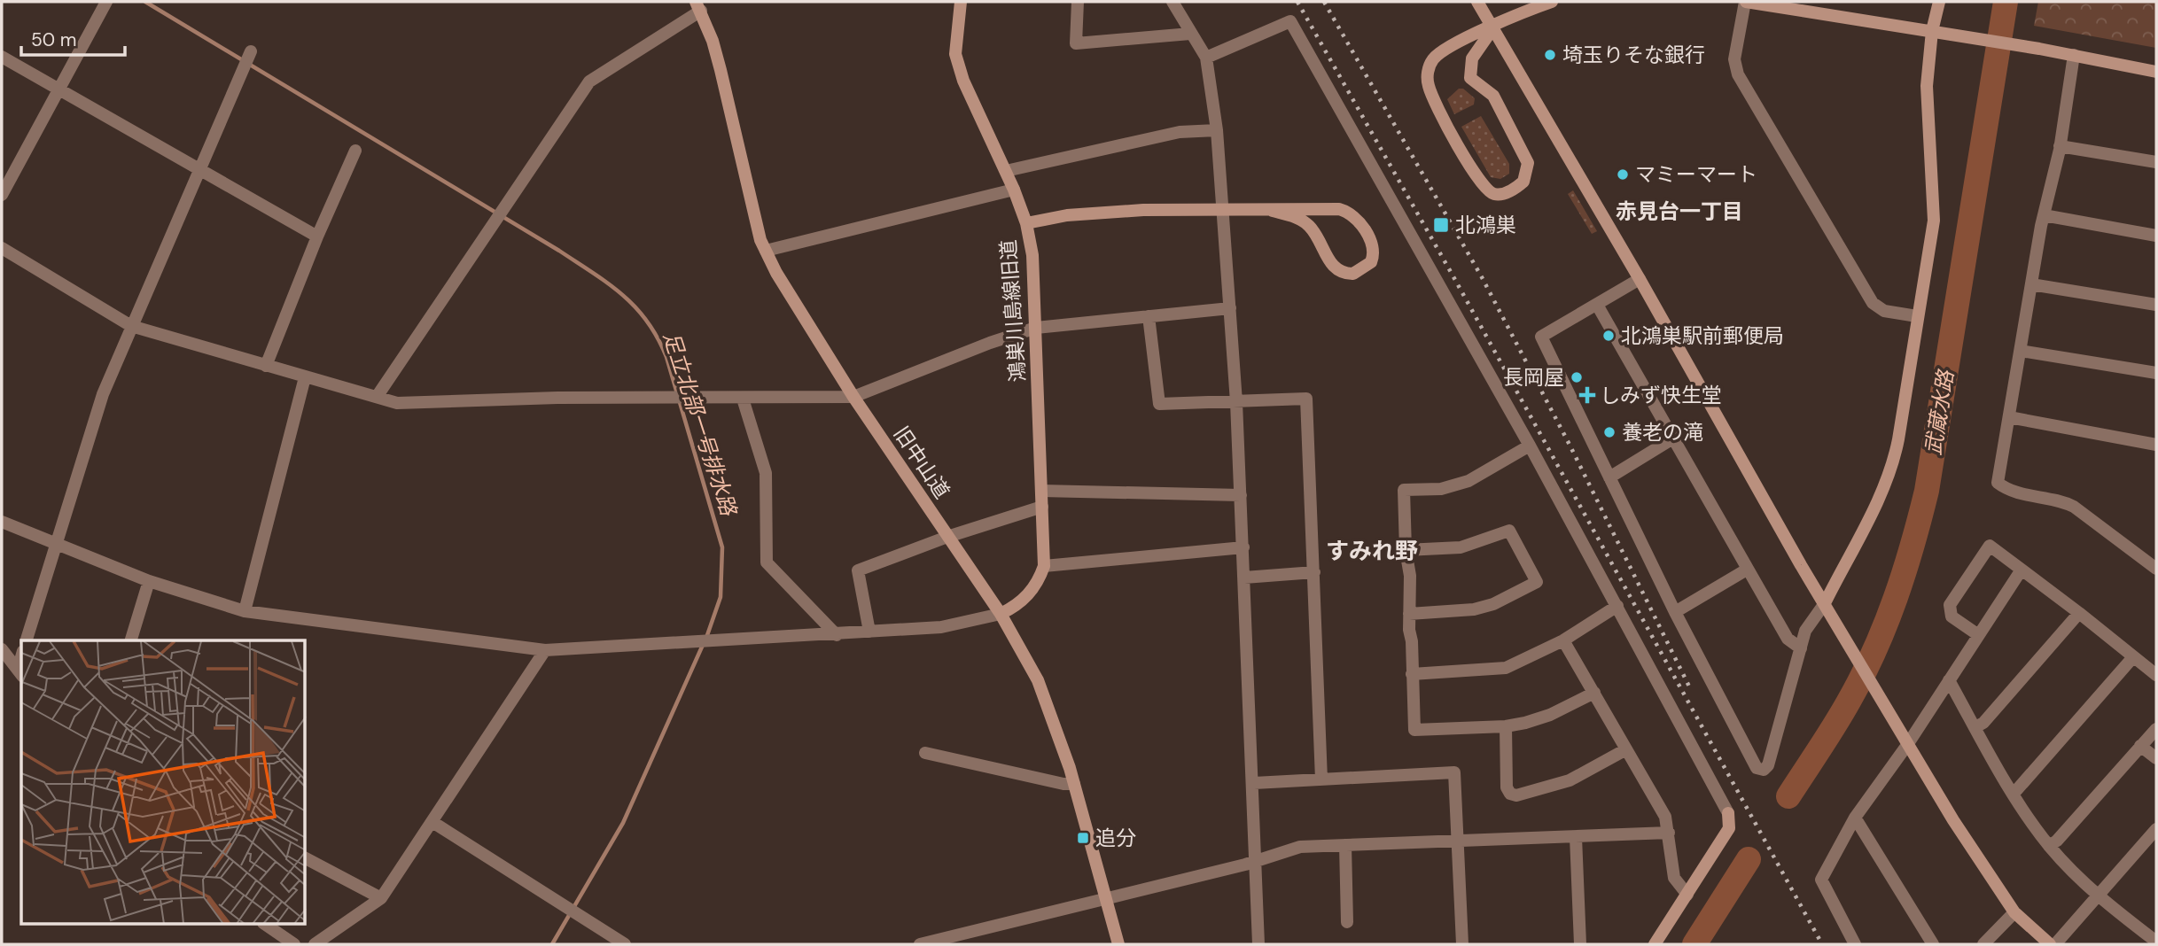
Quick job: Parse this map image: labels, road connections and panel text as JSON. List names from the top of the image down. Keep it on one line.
{"streets":{"street":["鴻巣川島線旧道","旧中山道"]},"crossings":[["鴻巣川島線旧道","旧中山道"]],"districts":["赤見台一丁目","すみれ野"],"water":["武蔵水路","足立北部一号排水路"],"places":{"other":["埼玉りそな銀行","マミーマート","北鴻巣駅前郵便局","長岡屋","養老の滝"],"transit":["北鴻巣","追分"],"health":["しみず快生堂"]},"scale_bar":"50 m"}
